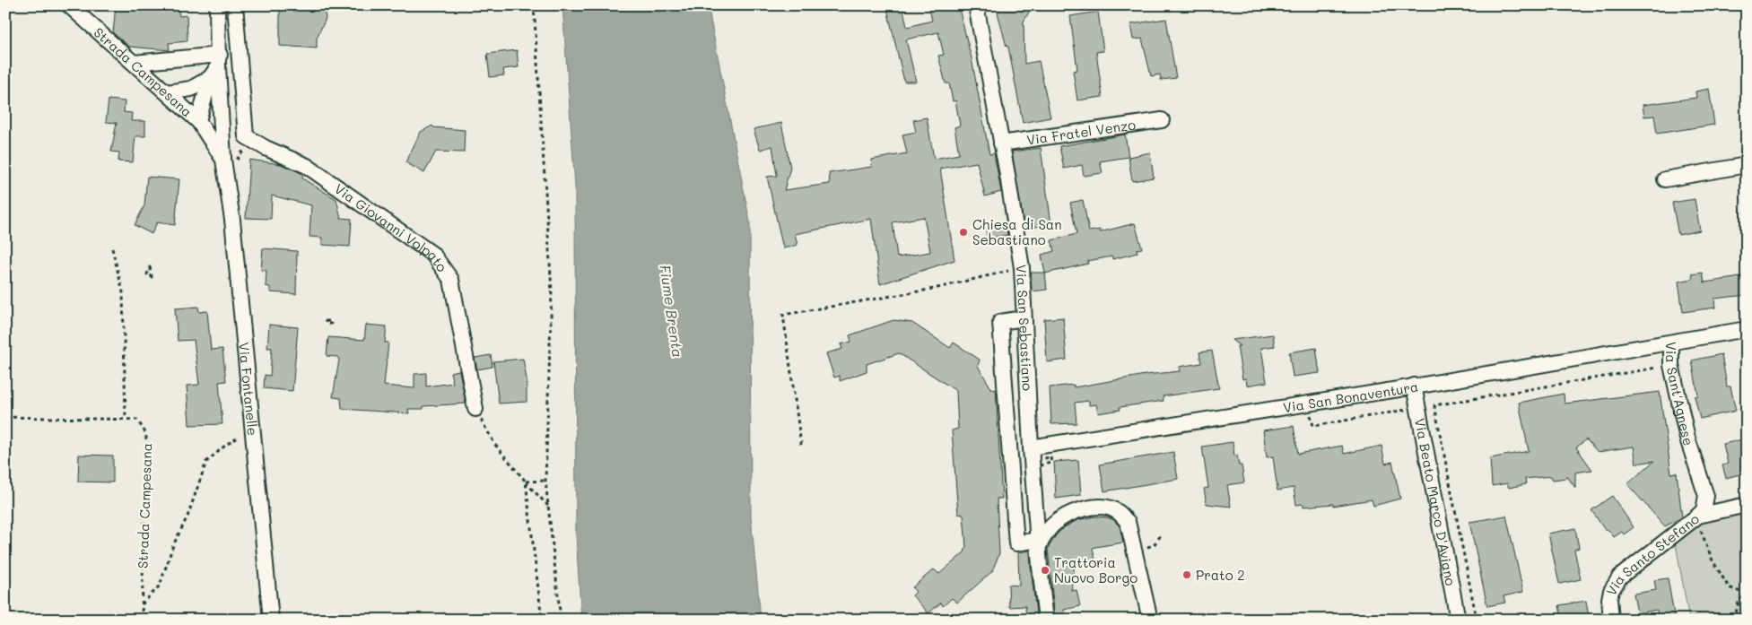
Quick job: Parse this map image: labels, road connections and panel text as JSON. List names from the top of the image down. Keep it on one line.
{"streets":{"street":["Strada Campesana","Via Fratel Venzo","Via Giovanni Volpato","Via San Sebastiano","Via Fontanelle","Via San Bonaventura","Via Sant'Agnese","Via Beato Marco D'Aviano","Via Santo Stefano"]},"crossings":[["Strada Campesana","Via Fontanelle"],["Via Fratel Venzo","Via San Sebastiano"],["Via San Sebastiano","Via San Bonaventura"],["Via San Bonaventura","Via Sant'Agnese"],["Via San Bonaventura","Via Beato Marco D'Aviano"],["Via Sant'Agnese","Via Santo Stefano"]],"water":["Fiume Brenta"],"places":["Chiesa di San Sebastiano","Trattoria Nuovo Borgo","Prato 2"]}
